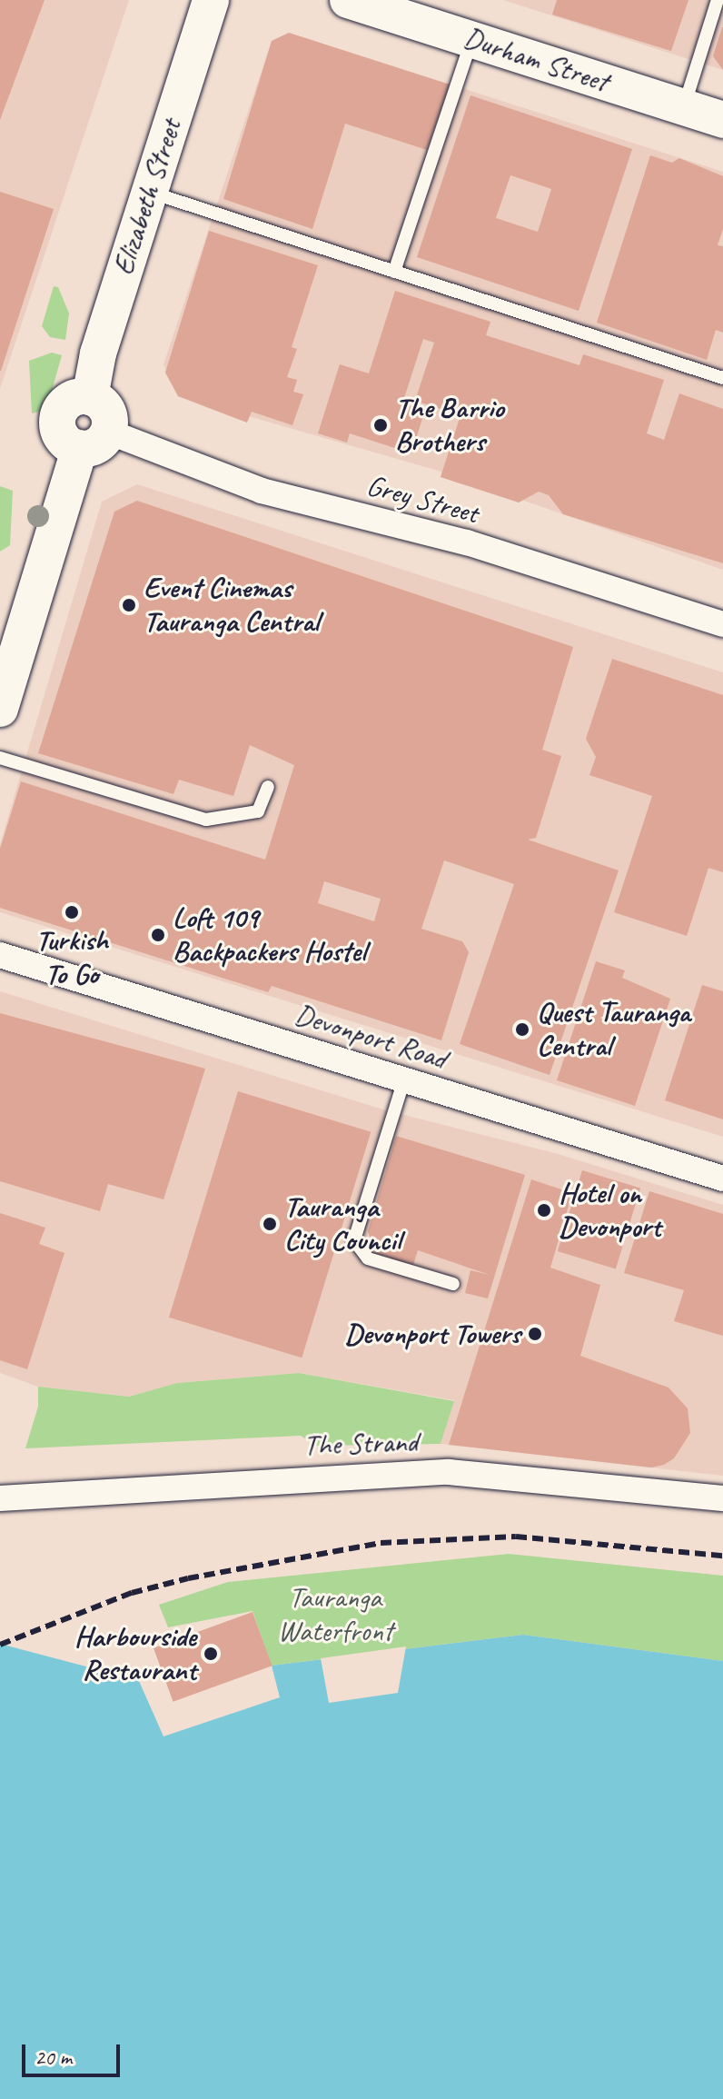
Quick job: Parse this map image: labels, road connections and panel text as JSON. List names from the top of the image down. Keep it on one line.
{"streets":{"main road":["Durham Street","Elizabeth Street"],"street":["Grey Street","Devonport Road","The Strand"]},"crossings":[["Elizabeth Street","Grey Street"]],"parks":["Tauranga Waterfront"],"places":["The Barrio Brothers","Event Cinemas Tauranga Central","Turkish To Go","Loft 109 Backpackers Hostel","Quest Tauranga Central","Hotel on Devonport","Tauranga City Council","Devonport Towers","Harbourside Restaurant"],"scale_bar":"20 m"}
